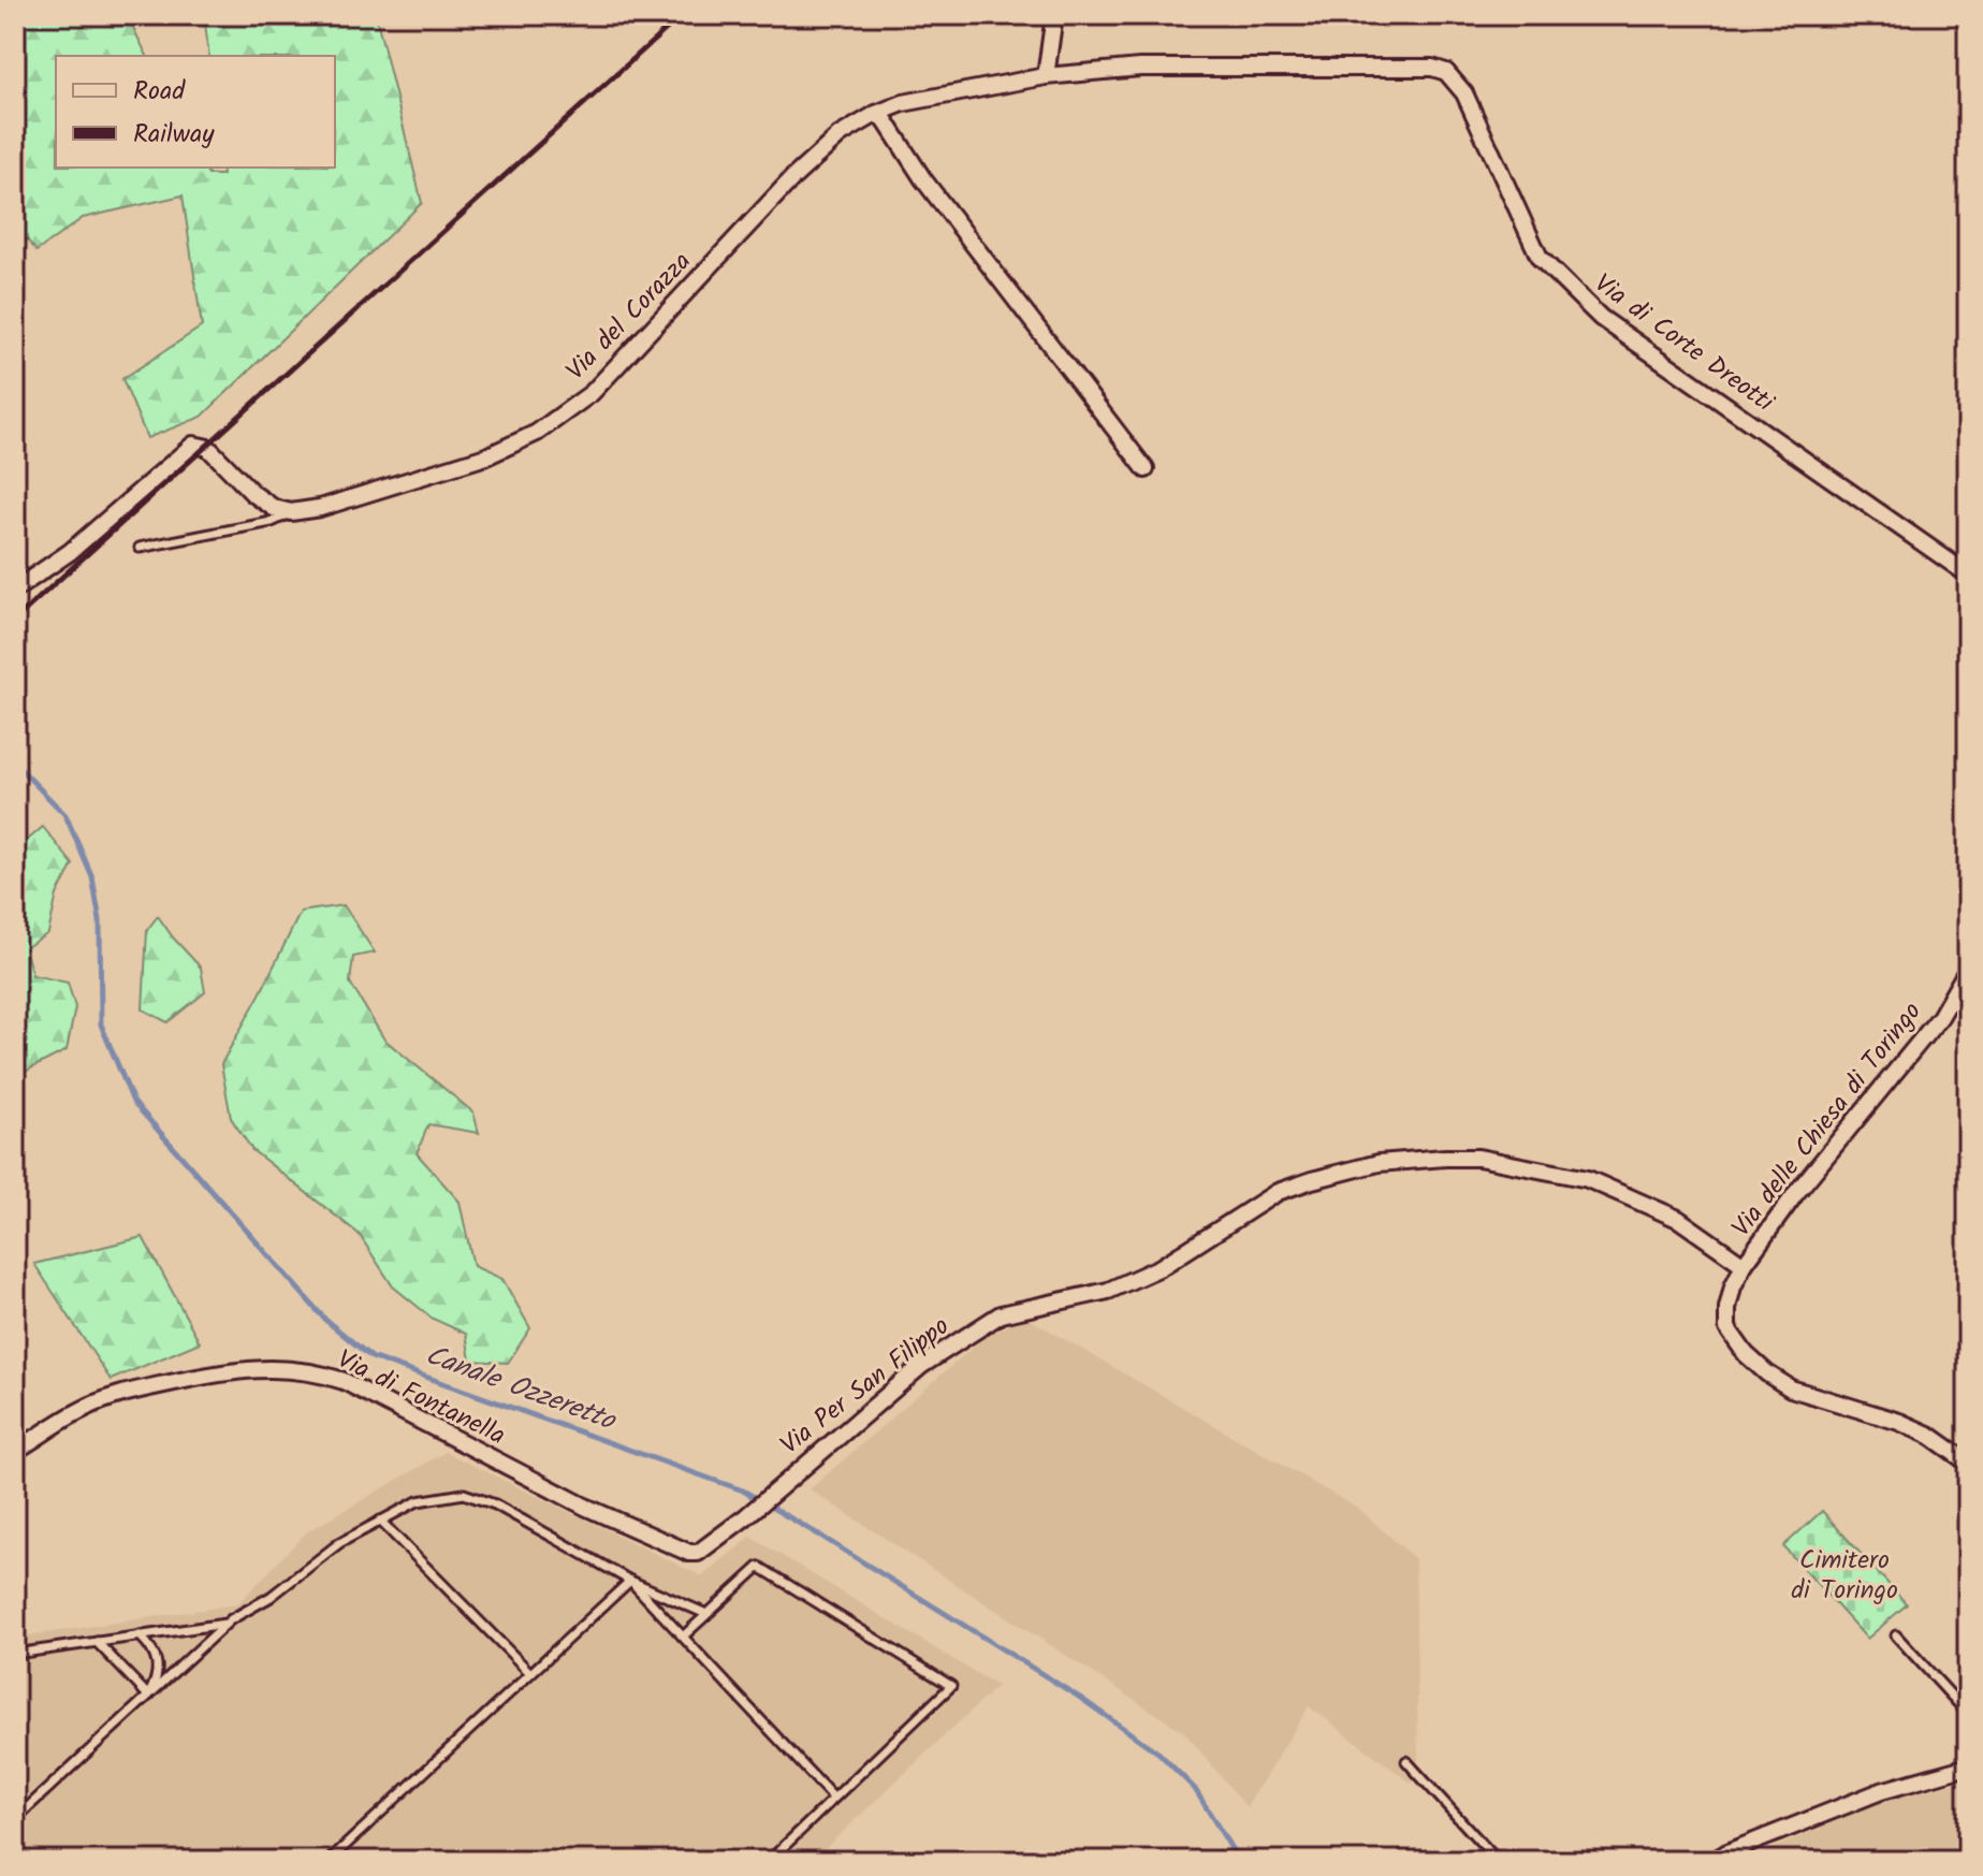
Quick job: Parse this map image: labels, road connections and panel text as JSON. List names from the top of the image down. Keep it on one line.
{"streets":{"street":["Via del Corazza","Via di Corte Dreotti","Via delle Chiesa di Toringo","Via Per San Filippo","Via di Fontanella"]},"crossings":[["Via del Corazza","Via di Corte Dreotti"],["Via delle Chiesa di Toringo","Via Per San Filippo"],["Via Per San Filippo","Via di Fontanella"]],"water":["Canale Ozzeretto"],"parks":["Cimitero di Toringo"],"legend":["Road","Railway"]}
